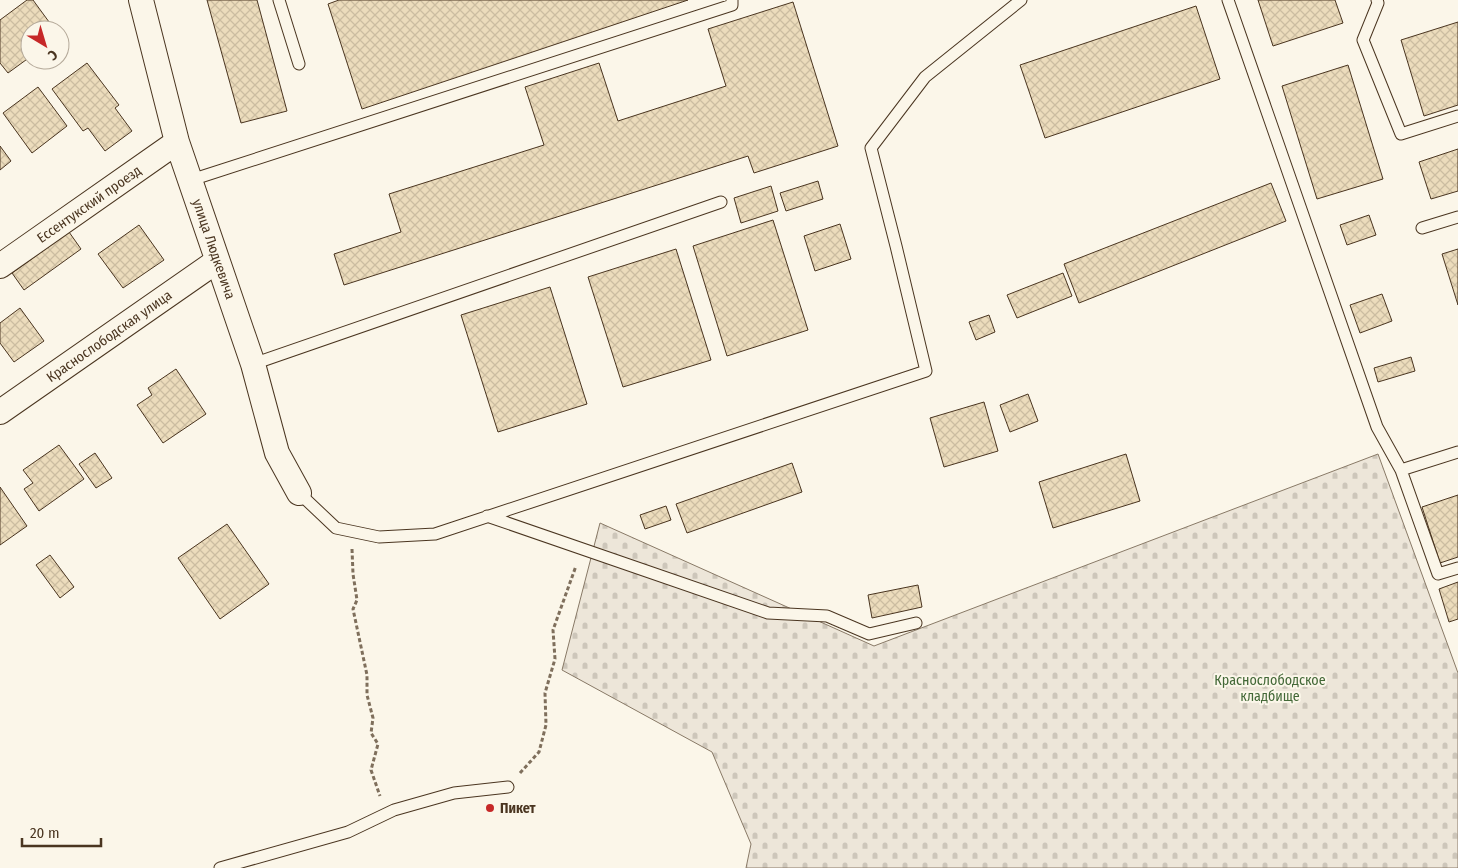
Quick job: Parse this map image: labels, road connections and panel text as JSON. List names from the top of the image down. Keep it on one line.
{"streets":{"street":["Ессентукский проезд","улица Людкевича","Краснослободская улица"]},"crossings":[["Ессентукский проезд","улица Людкевича"],["улица Людкевича","Краснослободская улица"]],"parks":["Краснослободское кладбище"],"places":["Пикет"],"scale_bar":"20 m","north":"bottom right"}
